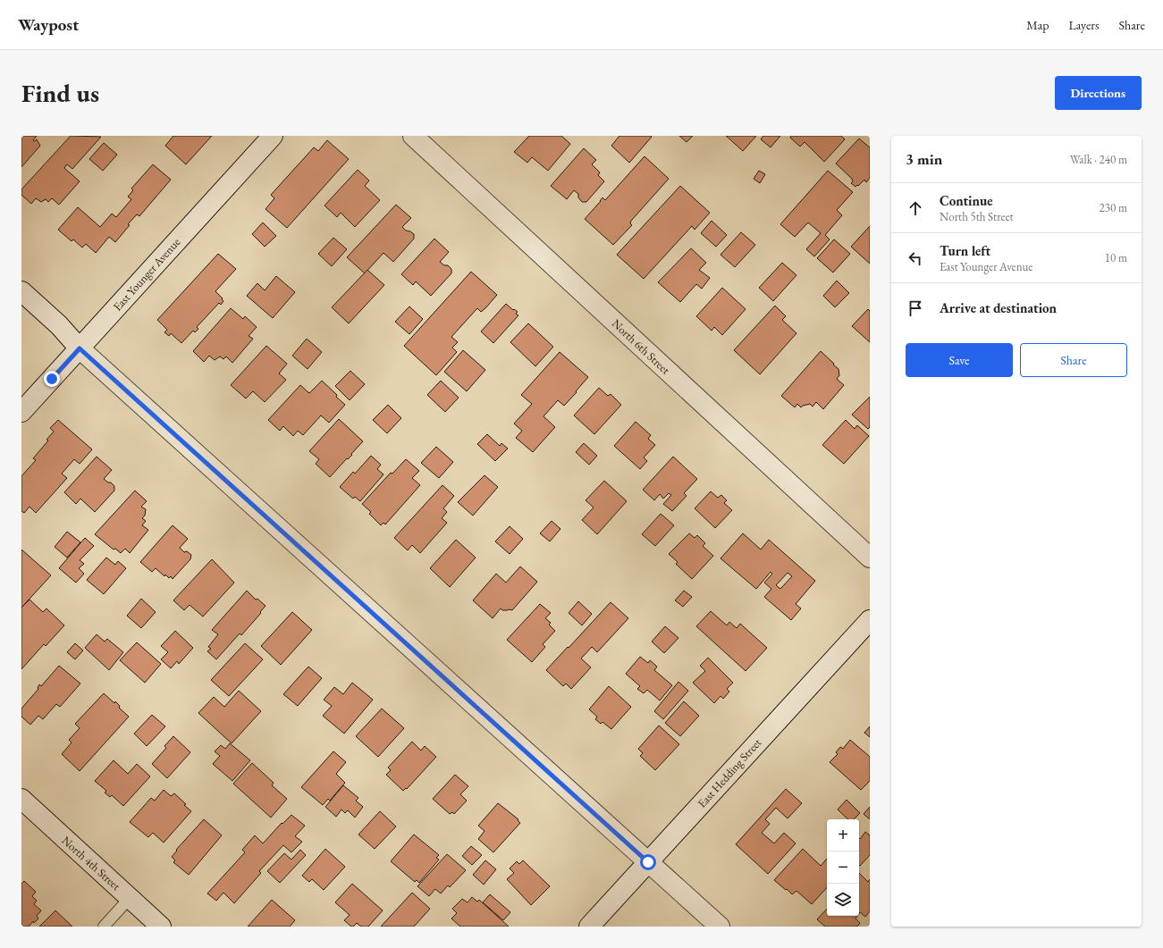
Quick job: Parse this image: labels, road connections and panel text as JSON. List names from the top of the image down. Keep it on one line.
{"streets":{"street":["East Younger Avenue","North 6th Street","East Hedding Street","North 4th Street"]},"page":{"header":"Waypost","nav":["Map","Layers","Share"],"buttons":["Directions",["Save","Share"]],"title":"Find us","heading":["3 min","Walk · 240 m"],"list":[["Continue","North 5th Street","230 m"],["Turn left","East Younger Avenue","10 m"],"Arrive at destination"],"map_buttons":["+","−"]}}
